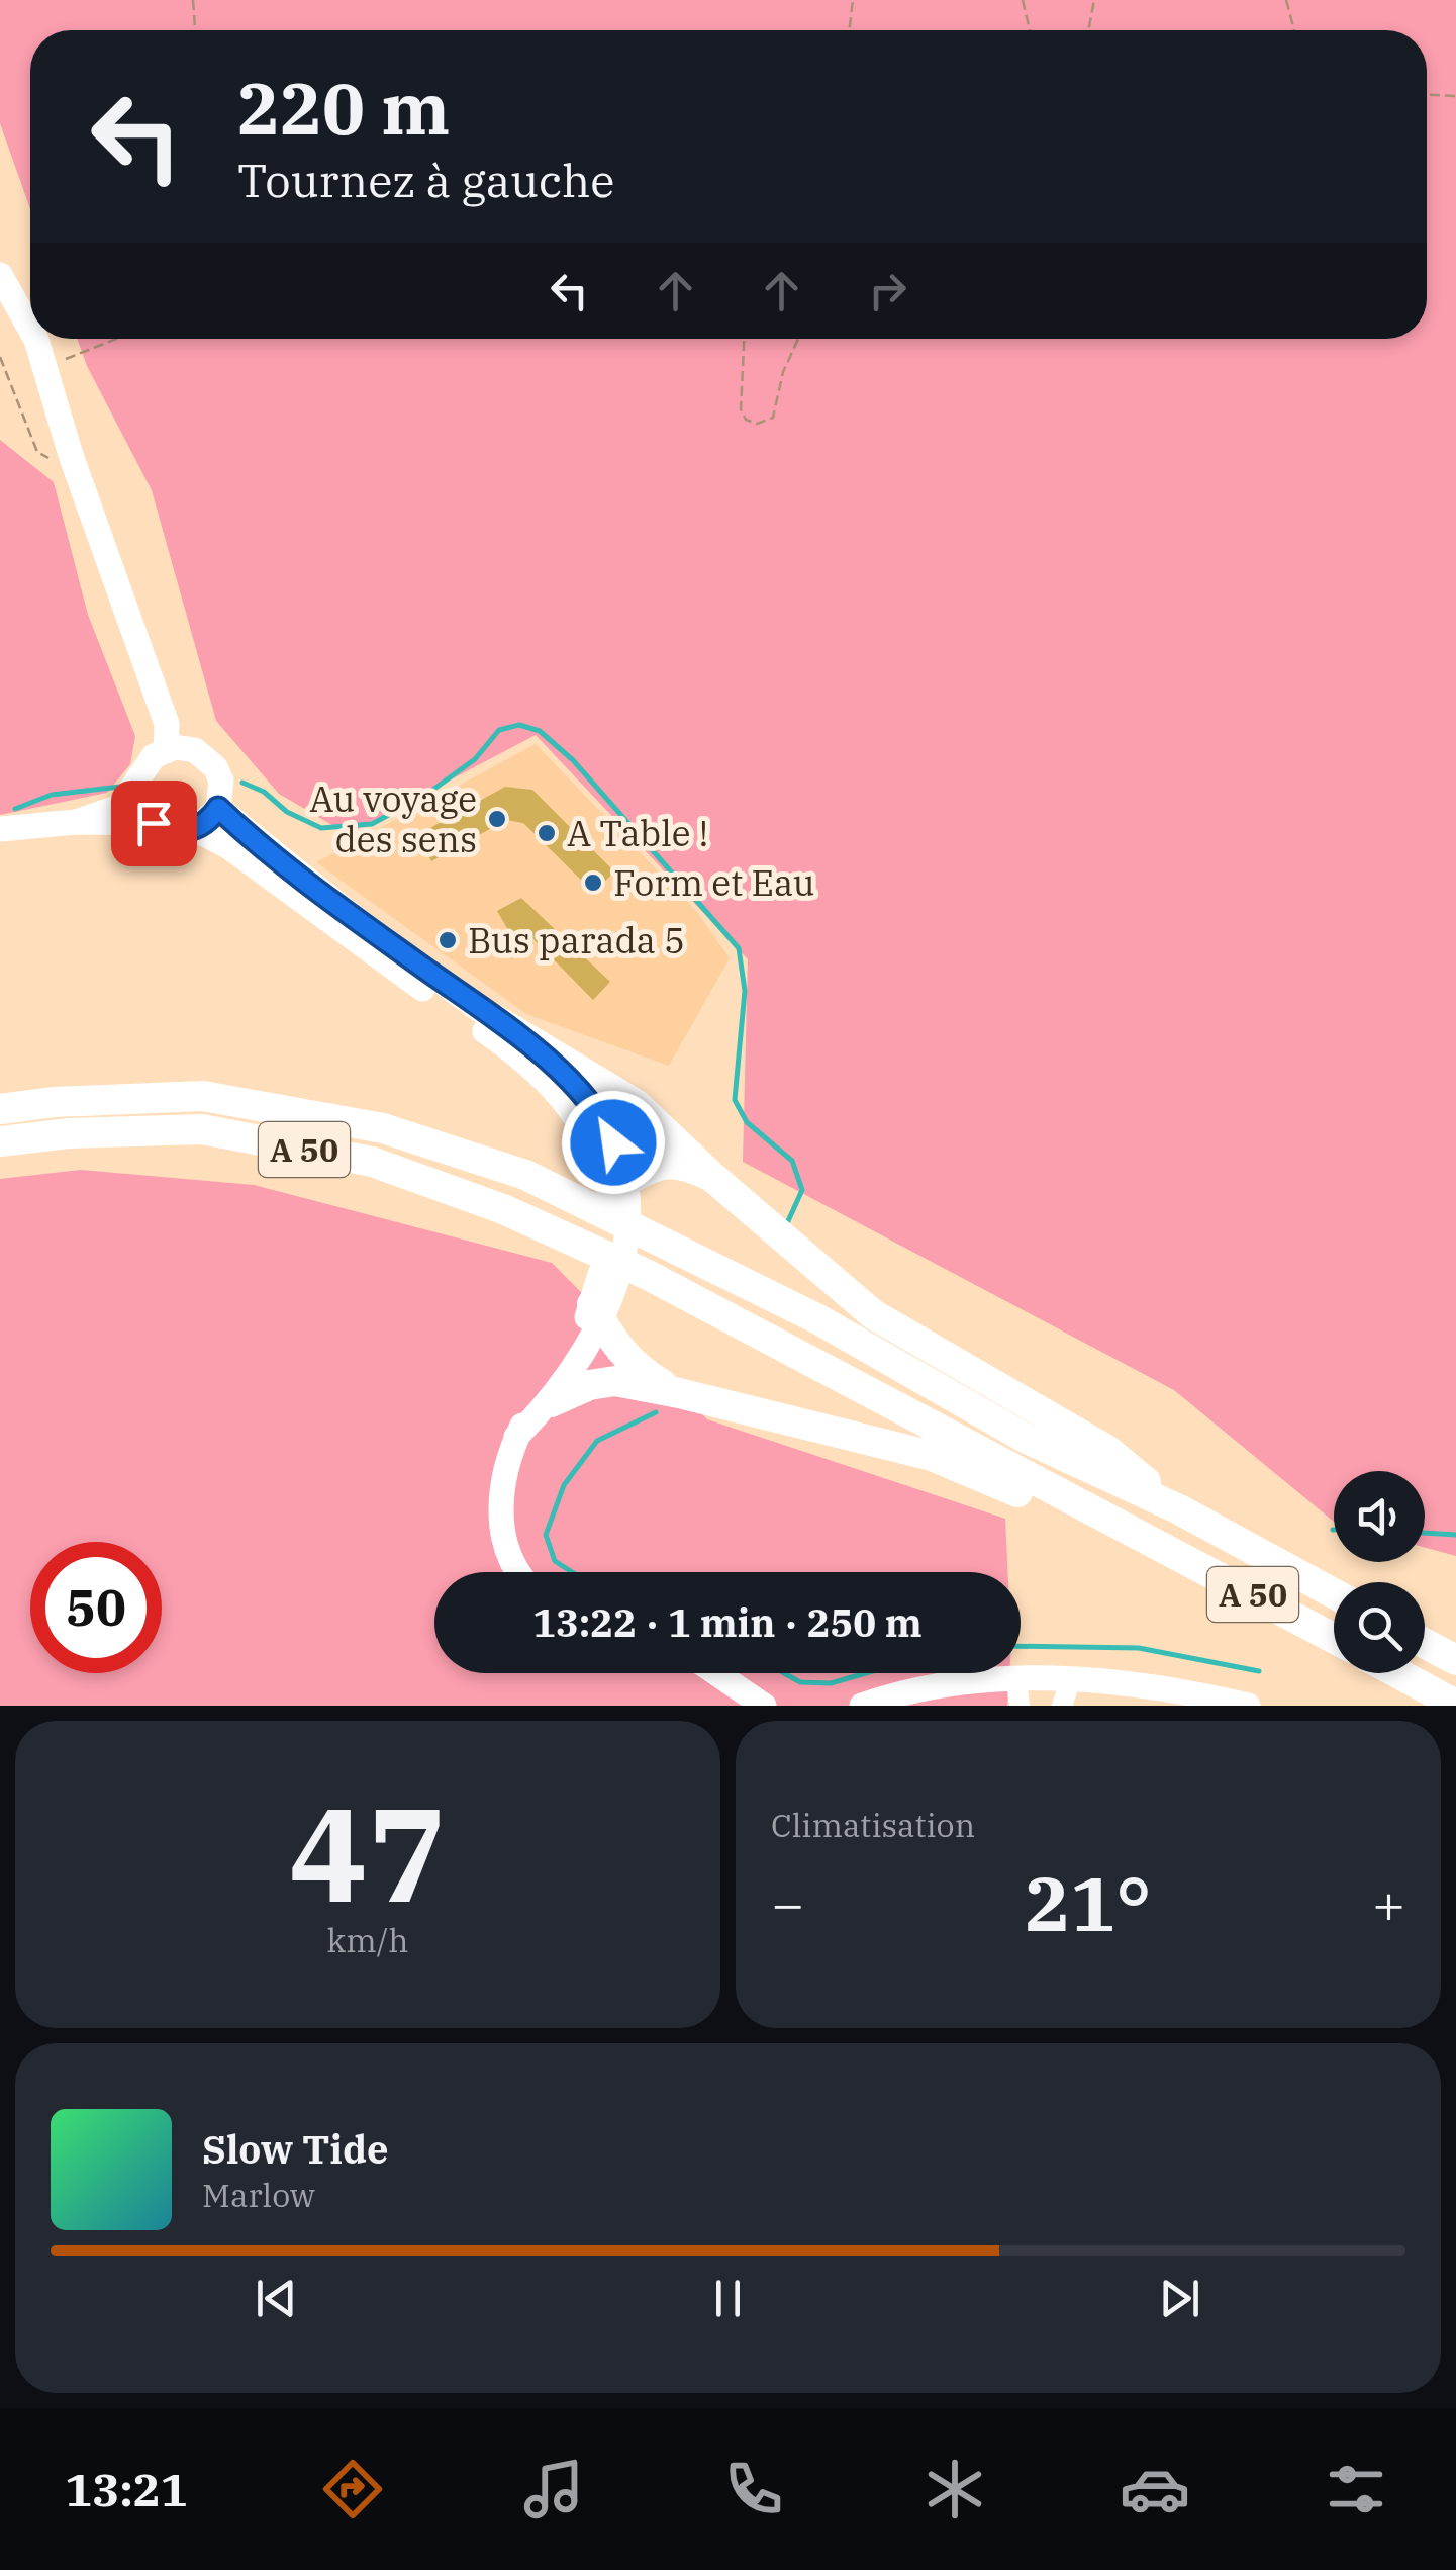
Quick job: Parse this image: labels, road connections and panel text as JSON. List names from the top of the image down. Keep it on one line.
{"streets":{"highway":["A 50"]},"places":["Au voyage des sens","A Table !","Form et Eau","Bus parada 5"],"page":{"turn":["220 m","Tournez à gauche"],"limit":"50","trip":"13:22 · 1 min · 250 m","tile":[["47","km/h"],"Climatisation"],"heat":["−","21°","+"],"song":["Slow Tide","Marlow"],"tabs":"13:21"}}
